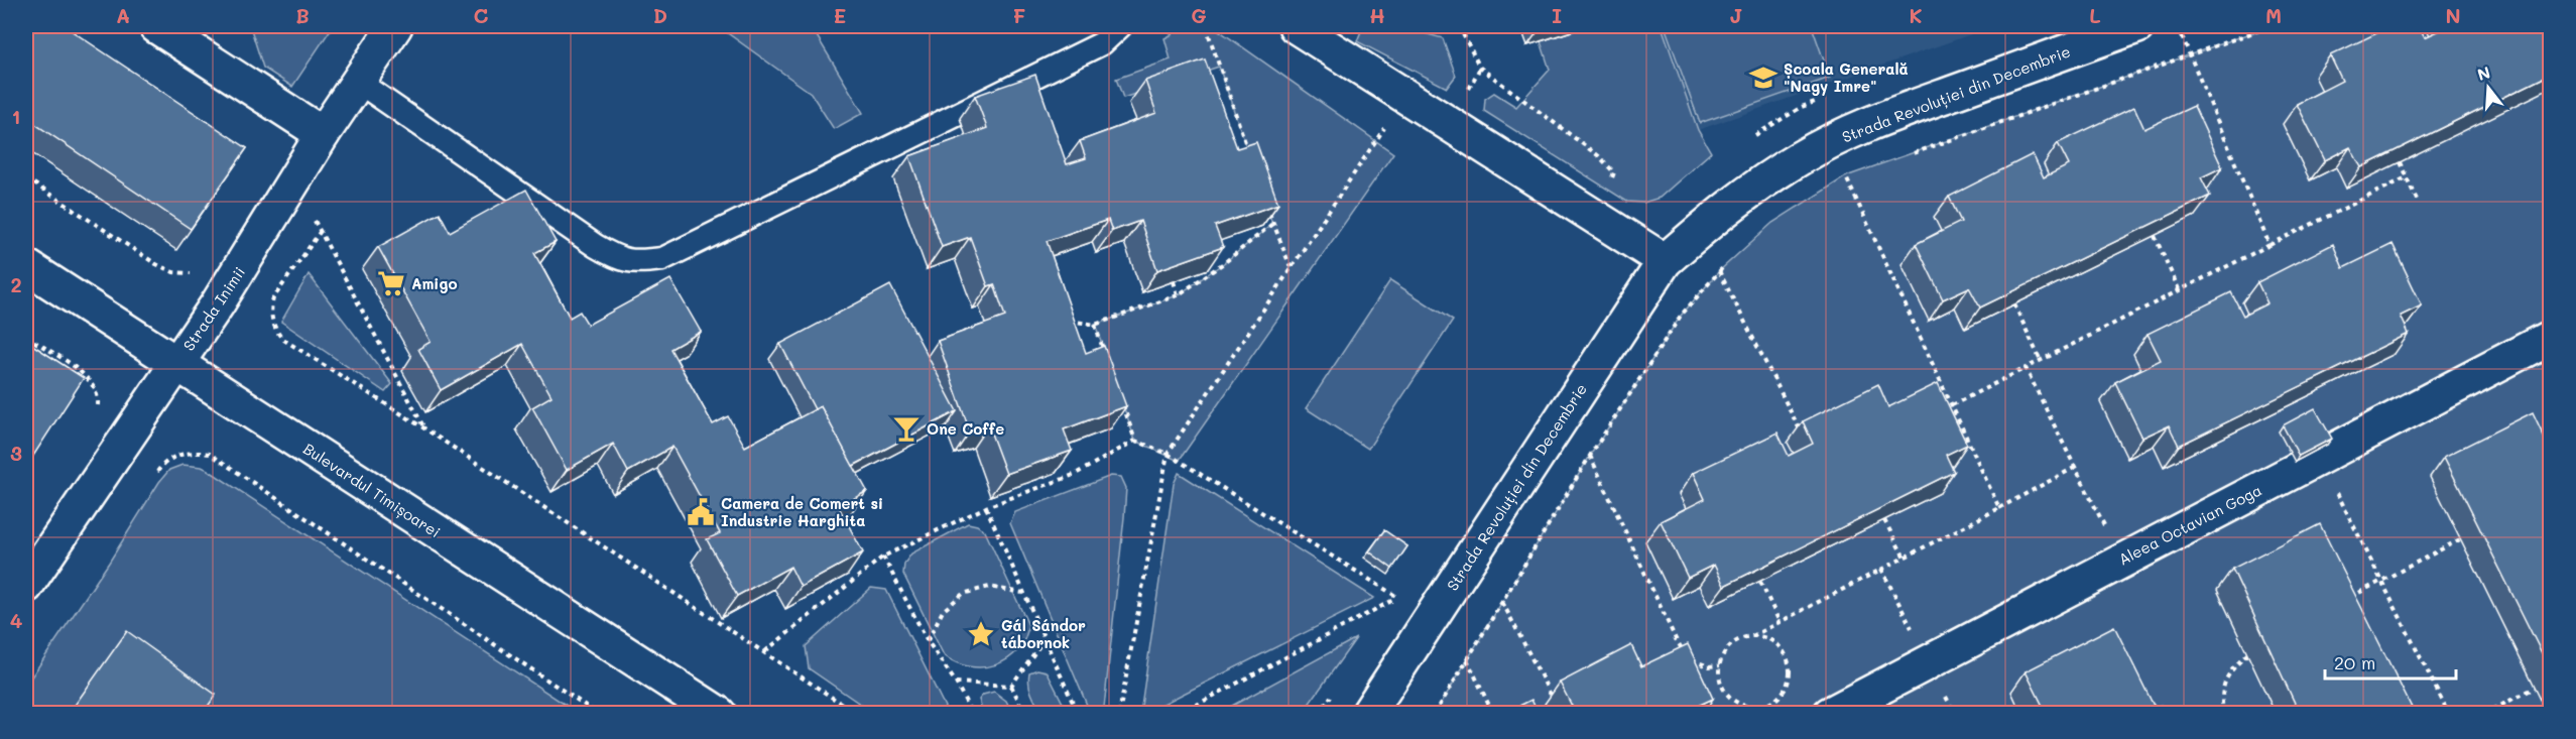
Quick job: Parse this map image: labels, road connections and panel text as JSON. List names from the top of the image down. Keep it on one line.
{"streets":{"street":["Strada Revoluției din Decembrie","Strada Inimii","Bulevardul Timișoarei","Aleea Octavian Goga"]},"crossings":[["Strada Inimii","Bulevardul Timișoarei"]],"places":{"school or university":["Școala Generală \"Nagy Imre\""],"supermarket":["Amigo"],"bar":["One Coffe"],"public building":["Camera de Comert si Industrie Harghita"],"place":["Gál Sándor tábornok"]},"scale_bar":"20 m","north":"top","grid":{"columns":["A","B","C","D","E","F","G","H","I","J","K","L","M","N"],"rows":["1","2","3","4"]}}
